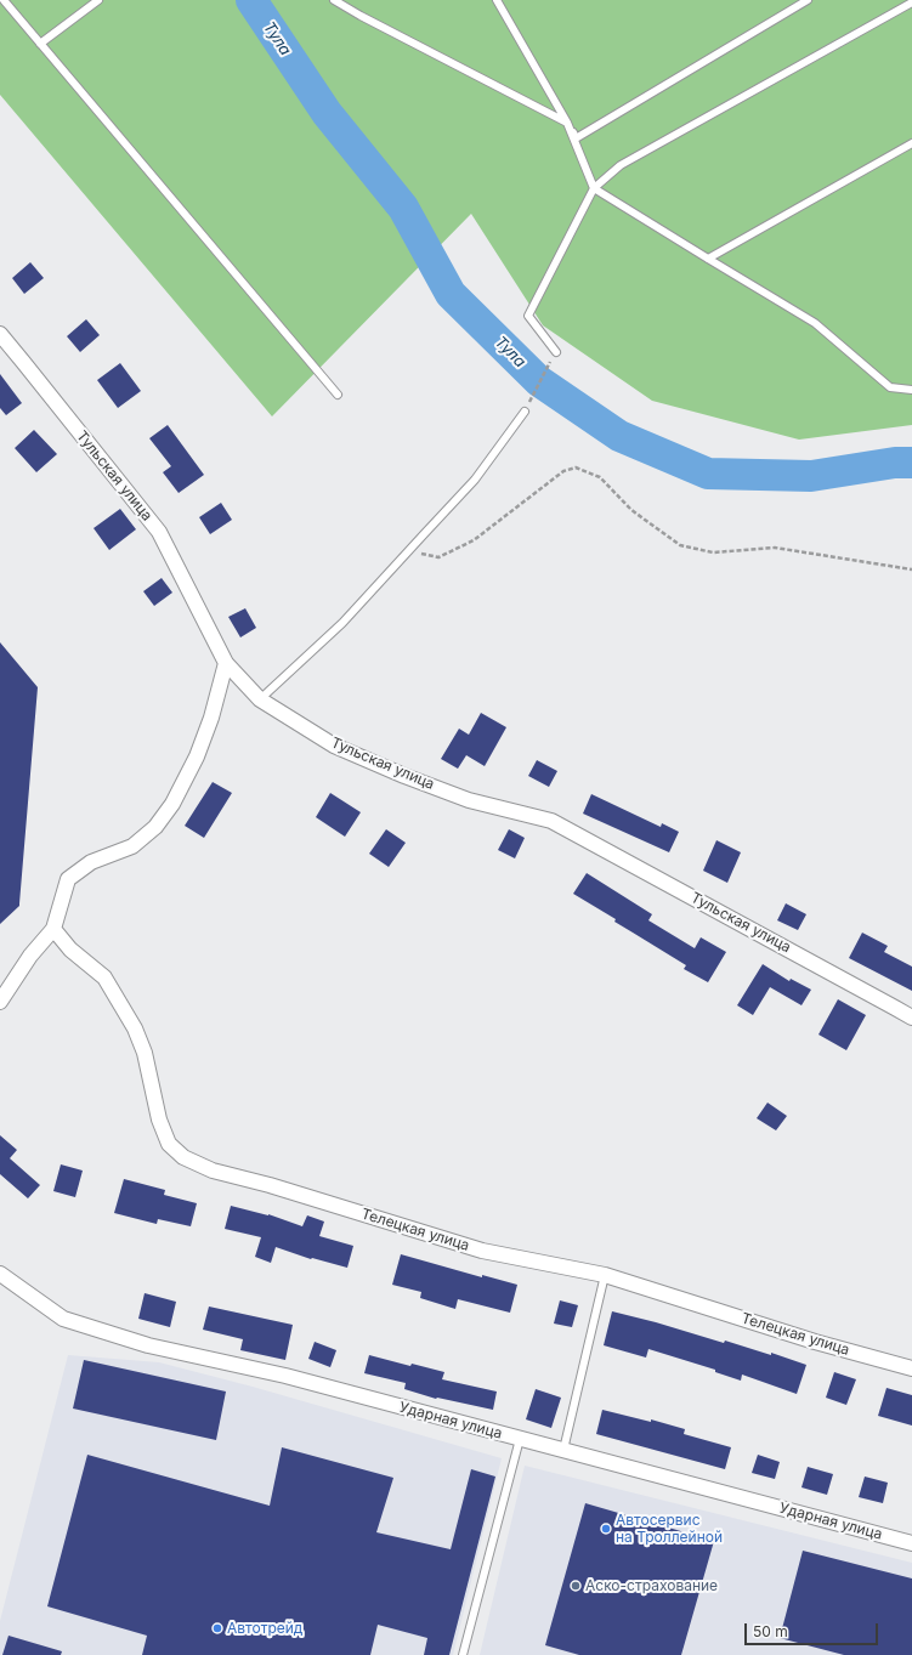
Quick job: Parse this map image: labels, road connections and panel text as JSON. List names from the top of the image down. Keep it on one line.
{"streets":{"street":["Тульская улица","Телецкая улица","Ударная улица"]},"water":["Тула"],"places":["Автосервис на Троллейной","Аско-страхование","Автотрейд"],"scale_bar":"50 m"}
